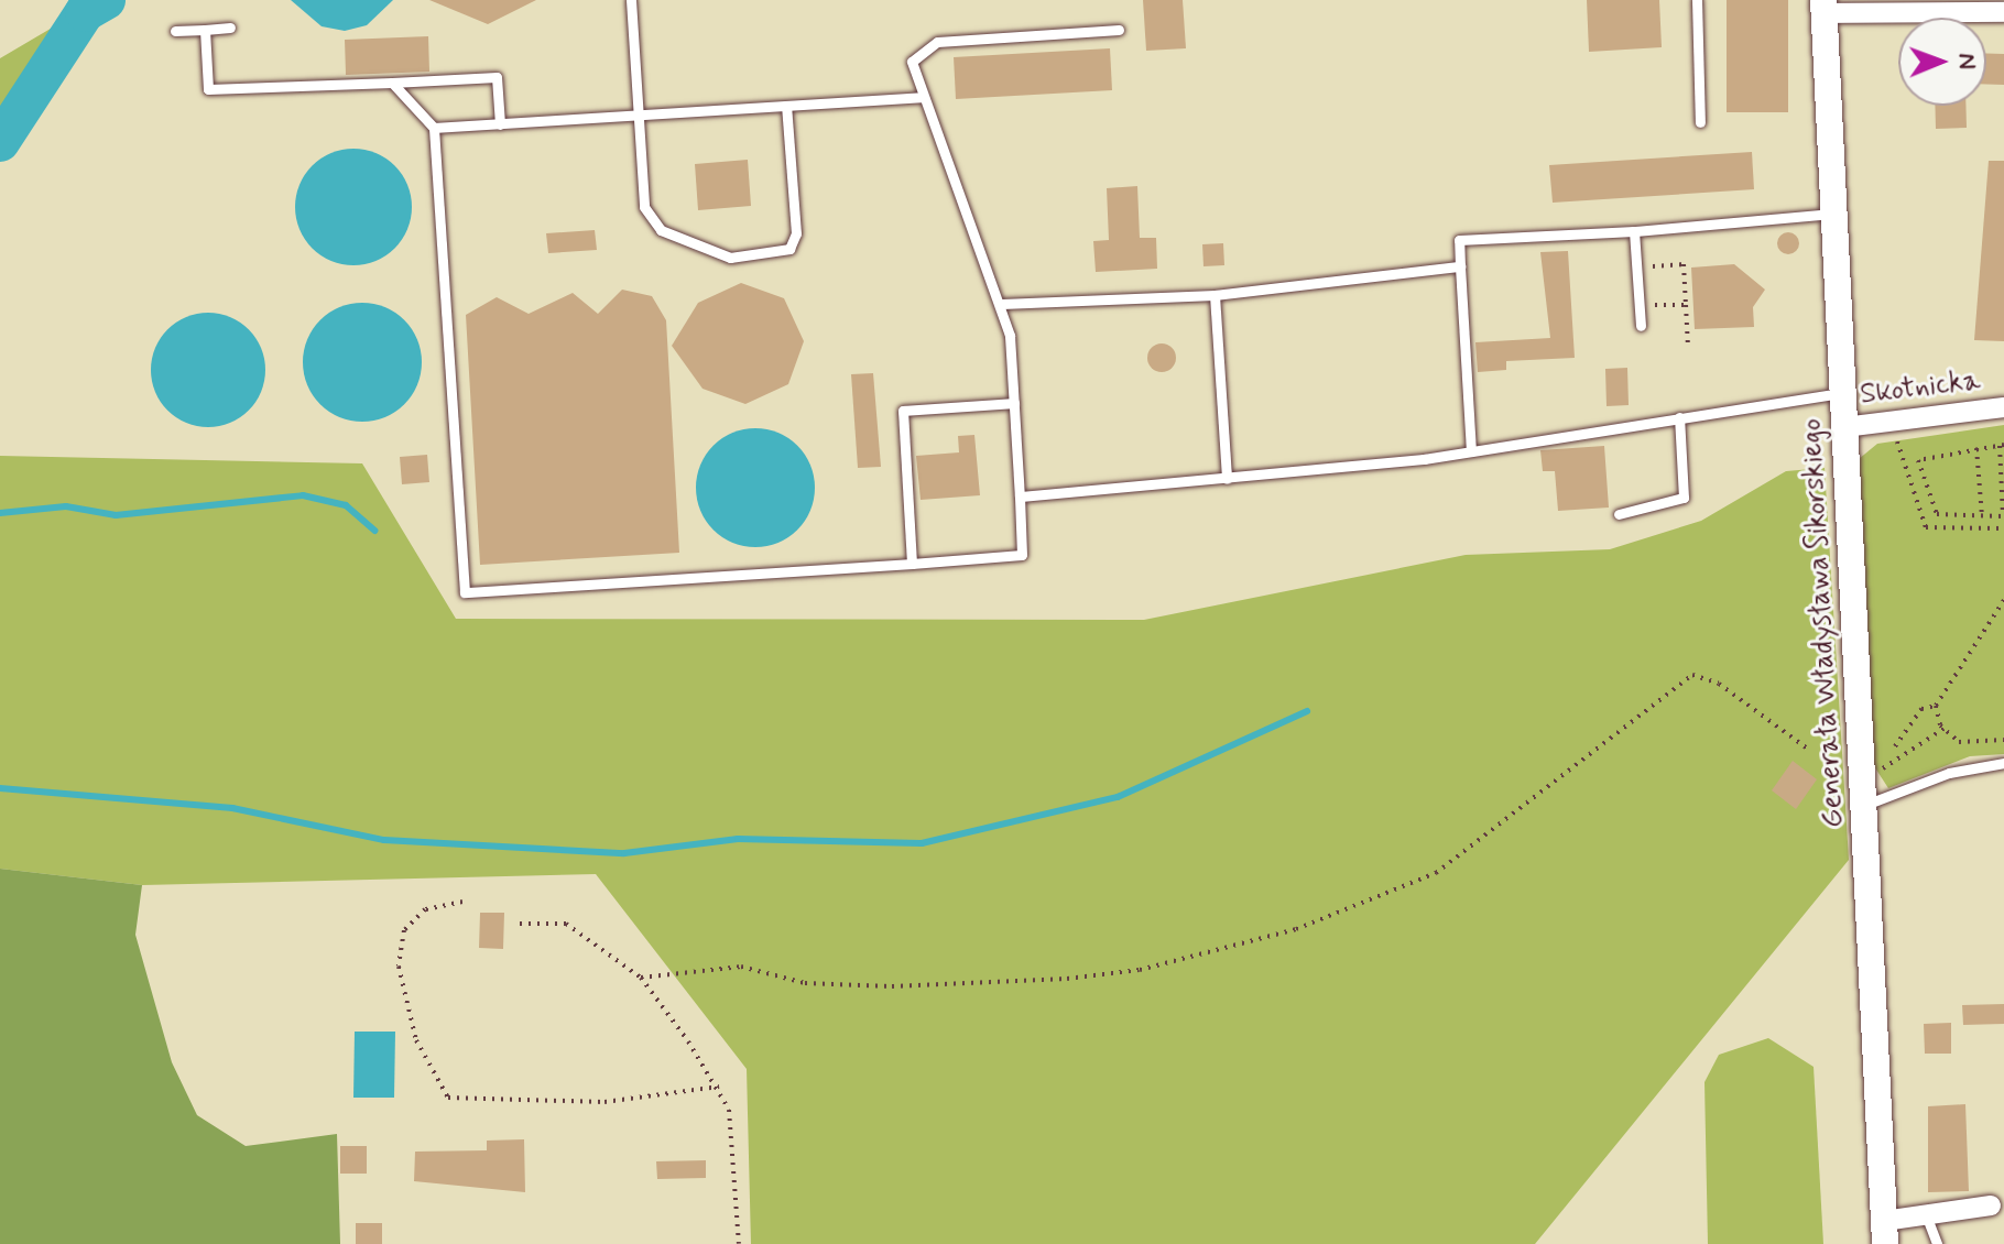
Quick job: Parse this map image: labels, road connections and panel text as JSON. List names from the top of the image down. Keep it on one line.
{"streets":{"street":["Skotnicka","Generała Władysława Sikorskiego"]},"crossings":[["Skotnicka","Generała Władysława Sikorskiego"]],"north":"right"}
